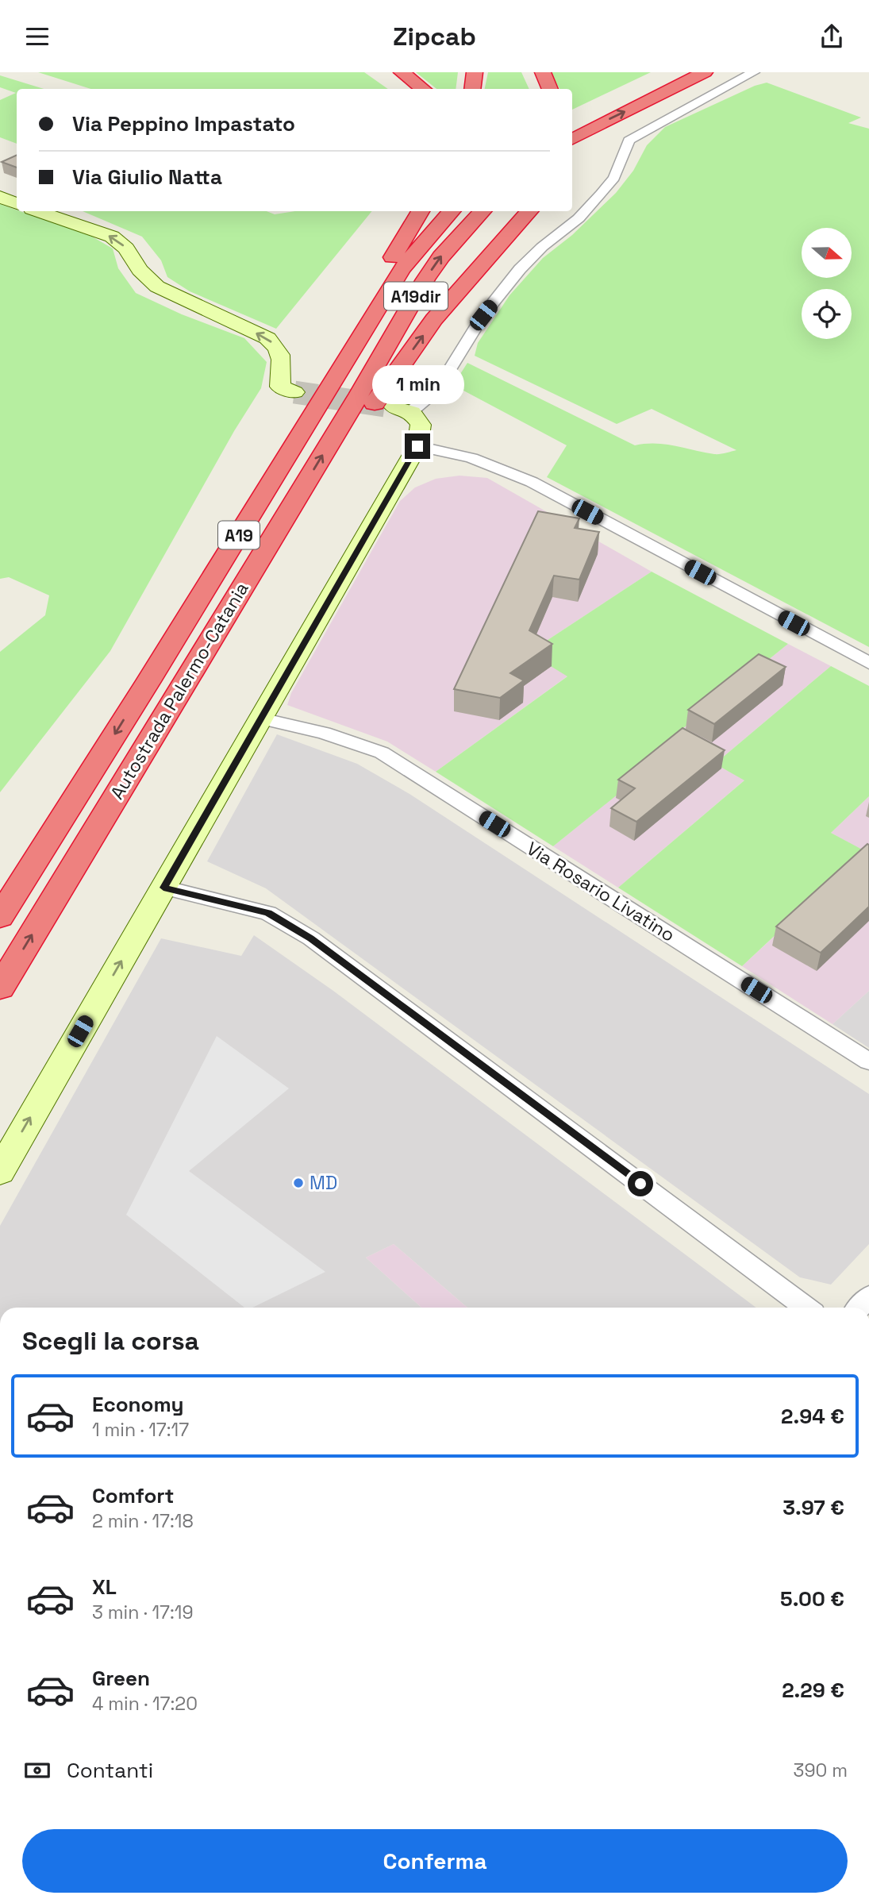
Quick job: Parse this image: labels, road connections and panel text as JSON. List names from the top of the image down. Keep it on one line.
{"streets":{"highway":["A19dir","A19","Autostrada Palermo-Catania"],"street":["Via Rosario Livatino"]},"crossings":[["A19dir","Autostrada Palermo-Catania"]],"places":["MD"],"north":"right","page":{"header":"Zipcab","banner":["Via Peppino Impastato","Via Giulio Natta"],"bubble":"1 min","heading":"Scegli la corsa","list":[{"name":"Economy","note":"1 min · 17:17","value":"2.94 €"},{"name":"Comfort","note":"2 min · 17:18","value":"3.97 €"},{"name":"XL","note":"3 min · 17:19","value":"5.00 €"},{"name":"Green","note":"4 min · 17:20","value":"2.29 €"}],"pay":["Contanti","390 m"],"buttons":"Conferma"}}
